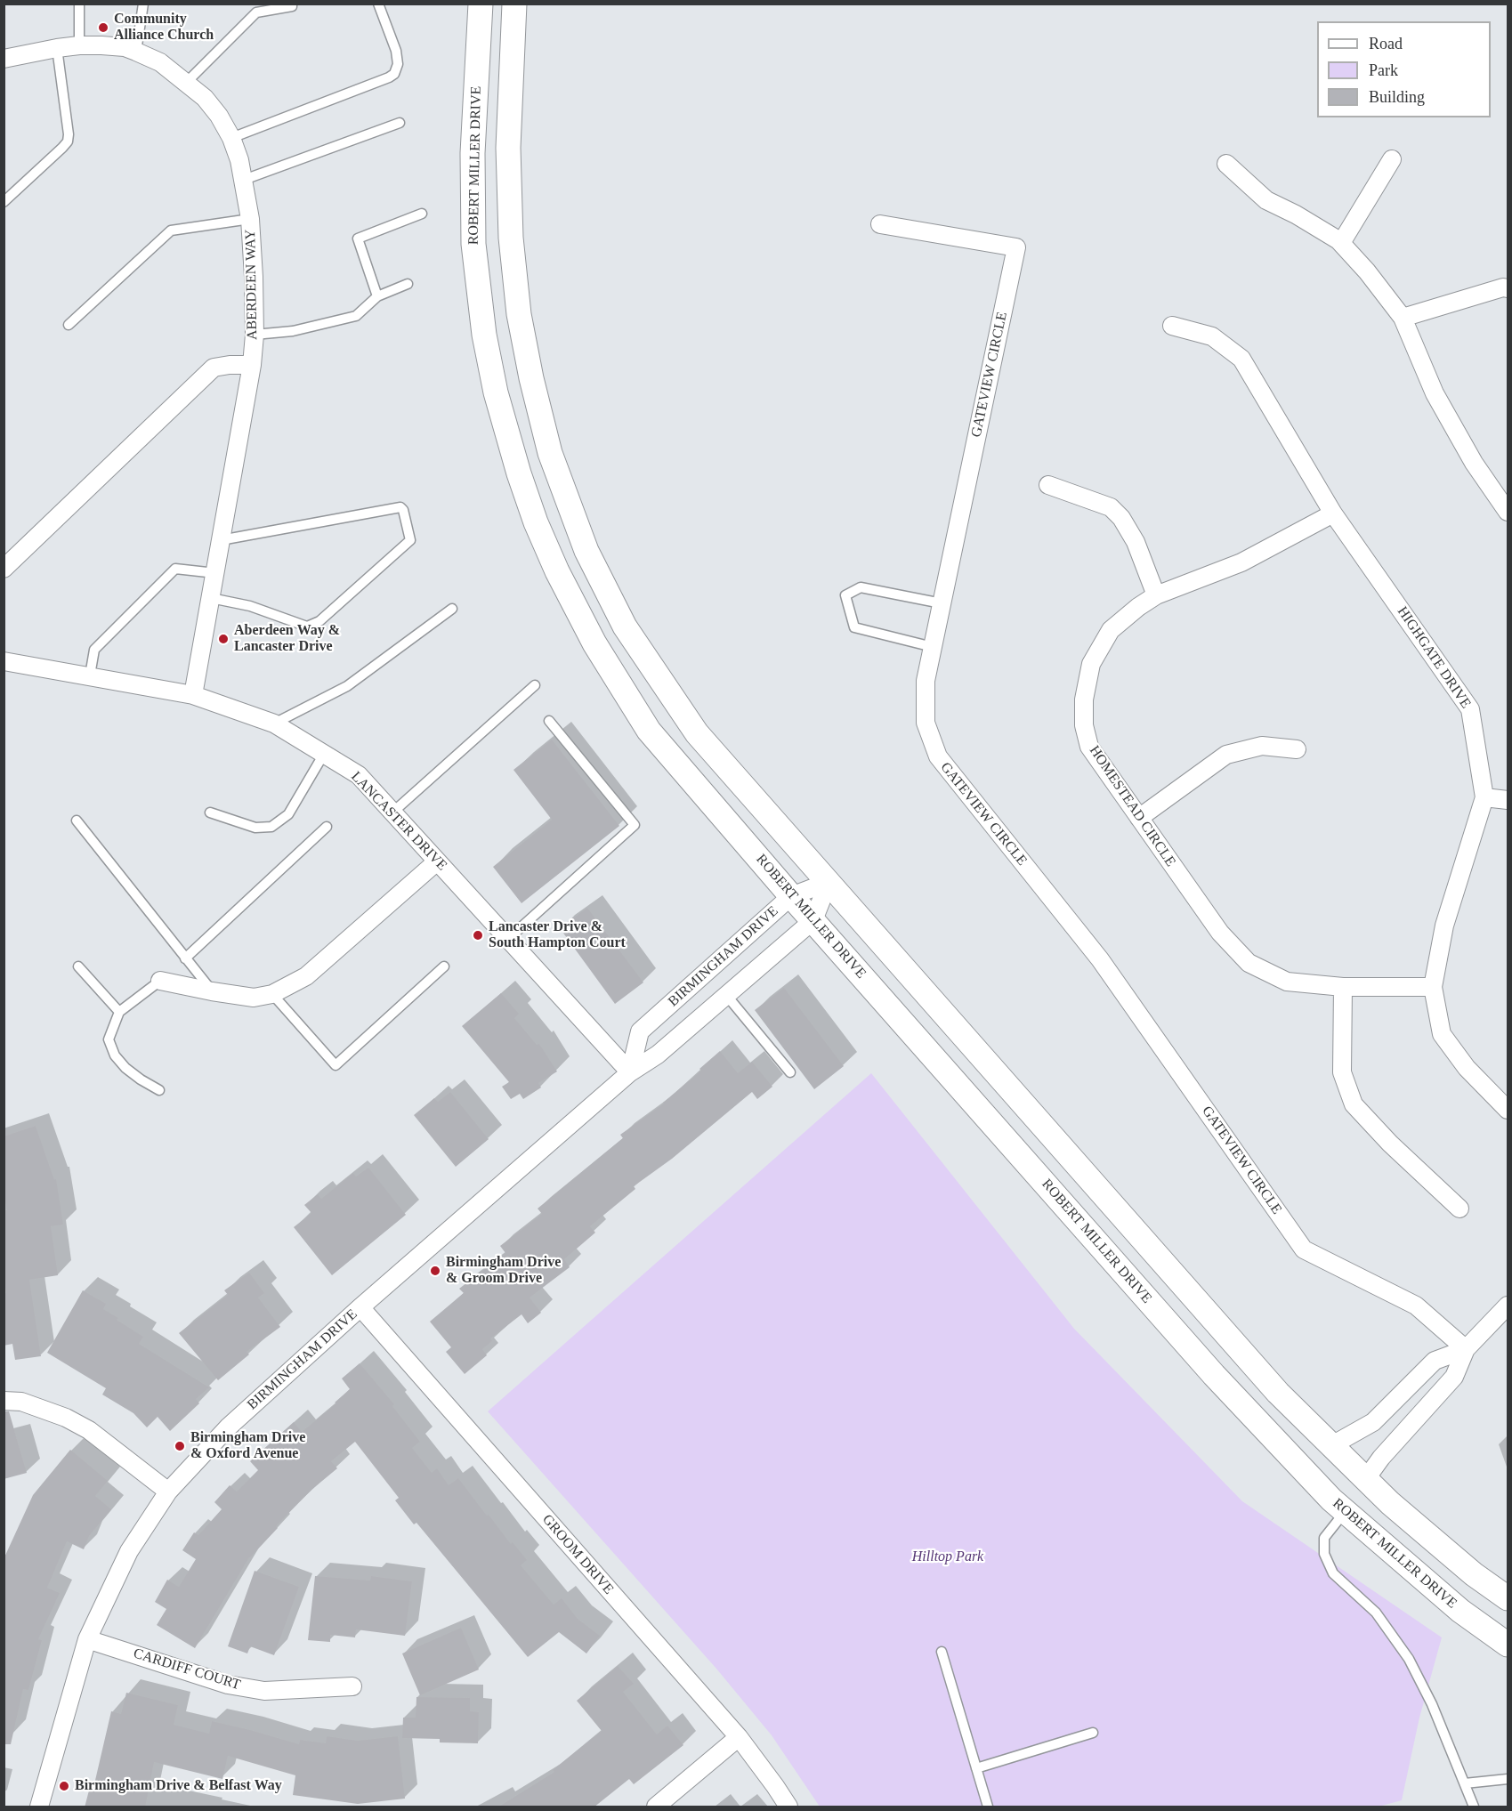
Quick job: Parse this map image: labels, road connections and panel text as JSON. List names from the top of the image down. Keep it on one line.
{"streets":{"main road":["ROBERT MILLER DRIVE"],"street":["ABERDEEN WAY","GATEVIEW CIRCLE","HIGHGATE DRIVE","HOMESTEAD CIRCLE","LANCASTER DRIVE","BIRMINGHAM DRIVE","GROOM DRIVE","CARDIFF COURT"]},"crossings":[["ROBERT MILLER DRIVE","BIRMINGHAM DRIVE"],["ABERDEEN WAY","LANCASTER DRIVE"],["HIGHGATE DRIVE","HOMESTEAD CIRCLE"],["LANCASTER DRIVE","BIRMINGHAM DRIVE"],["BIRMINGHAM DRIVE","GROOM DRIVE"],["BIRMINGHAM DRIVE","CARDIFF COURT"]],"parks":["Hilltop Park"],"places":["Community Alliance Church","Aberdeen Way & Lancaster Drive","Lancaster Drive & South Hampton Court","Birmingham Drive & Groom Drive","Birmingham Drive & Oxford Avenue","Birmingham Drive & Belfast Way"],"legend":["Road","Park","Building"]}
